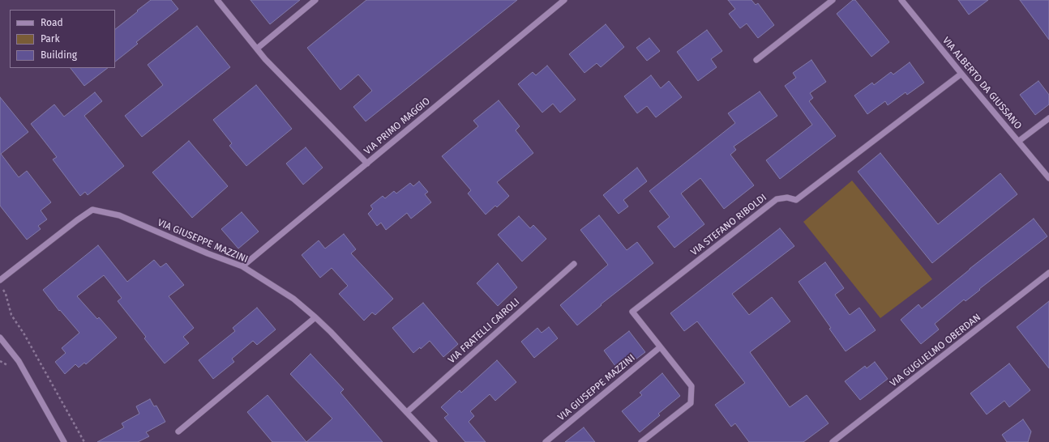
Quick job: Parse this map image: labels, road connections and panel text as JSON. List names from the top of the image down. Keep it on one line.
{"streets":{"street":["VIA ALBERTO DA GIUSSANO","VIA PRIMO MAGGIO","VIA STEFANO RIBOLDI","VIA GIUSEPPE MAZZINI","VIA FRATELLI CAIROLI","VIA GUGLIELMO OBERDAN"]},"crossings":[["VIA ALBERTO DA GIUSSANO","VIA STEFANO RIBOLDI"],["VIA PRIMO MAGGIO","VIA GIUSEPPE MAZZINI"],["VIA STEFANO RIBOLDI","VIA GIUSEPPE MAZZINI"],["VIA GIUSEPPE MAZZINI","VIA FRATELLI CAIROLI"]],"legend":["Road","Park","Building"]}
